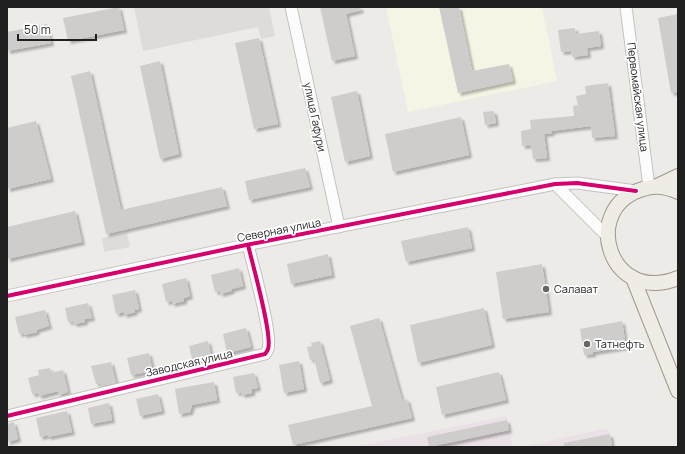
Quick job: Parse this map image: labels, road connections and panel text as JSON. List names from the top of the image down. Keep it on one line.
{"streets":{"street":["Первомайская улица","улица Гафури","Северная улица","Заводская улица"]},"crossings":[["Первомайская улица","Северная улица"],["улица Гафури","Северная улица"],["Северная улица","Заводская улица"]],"places":["Салават","Татнефть"],"scale_bar":"50 m"}
